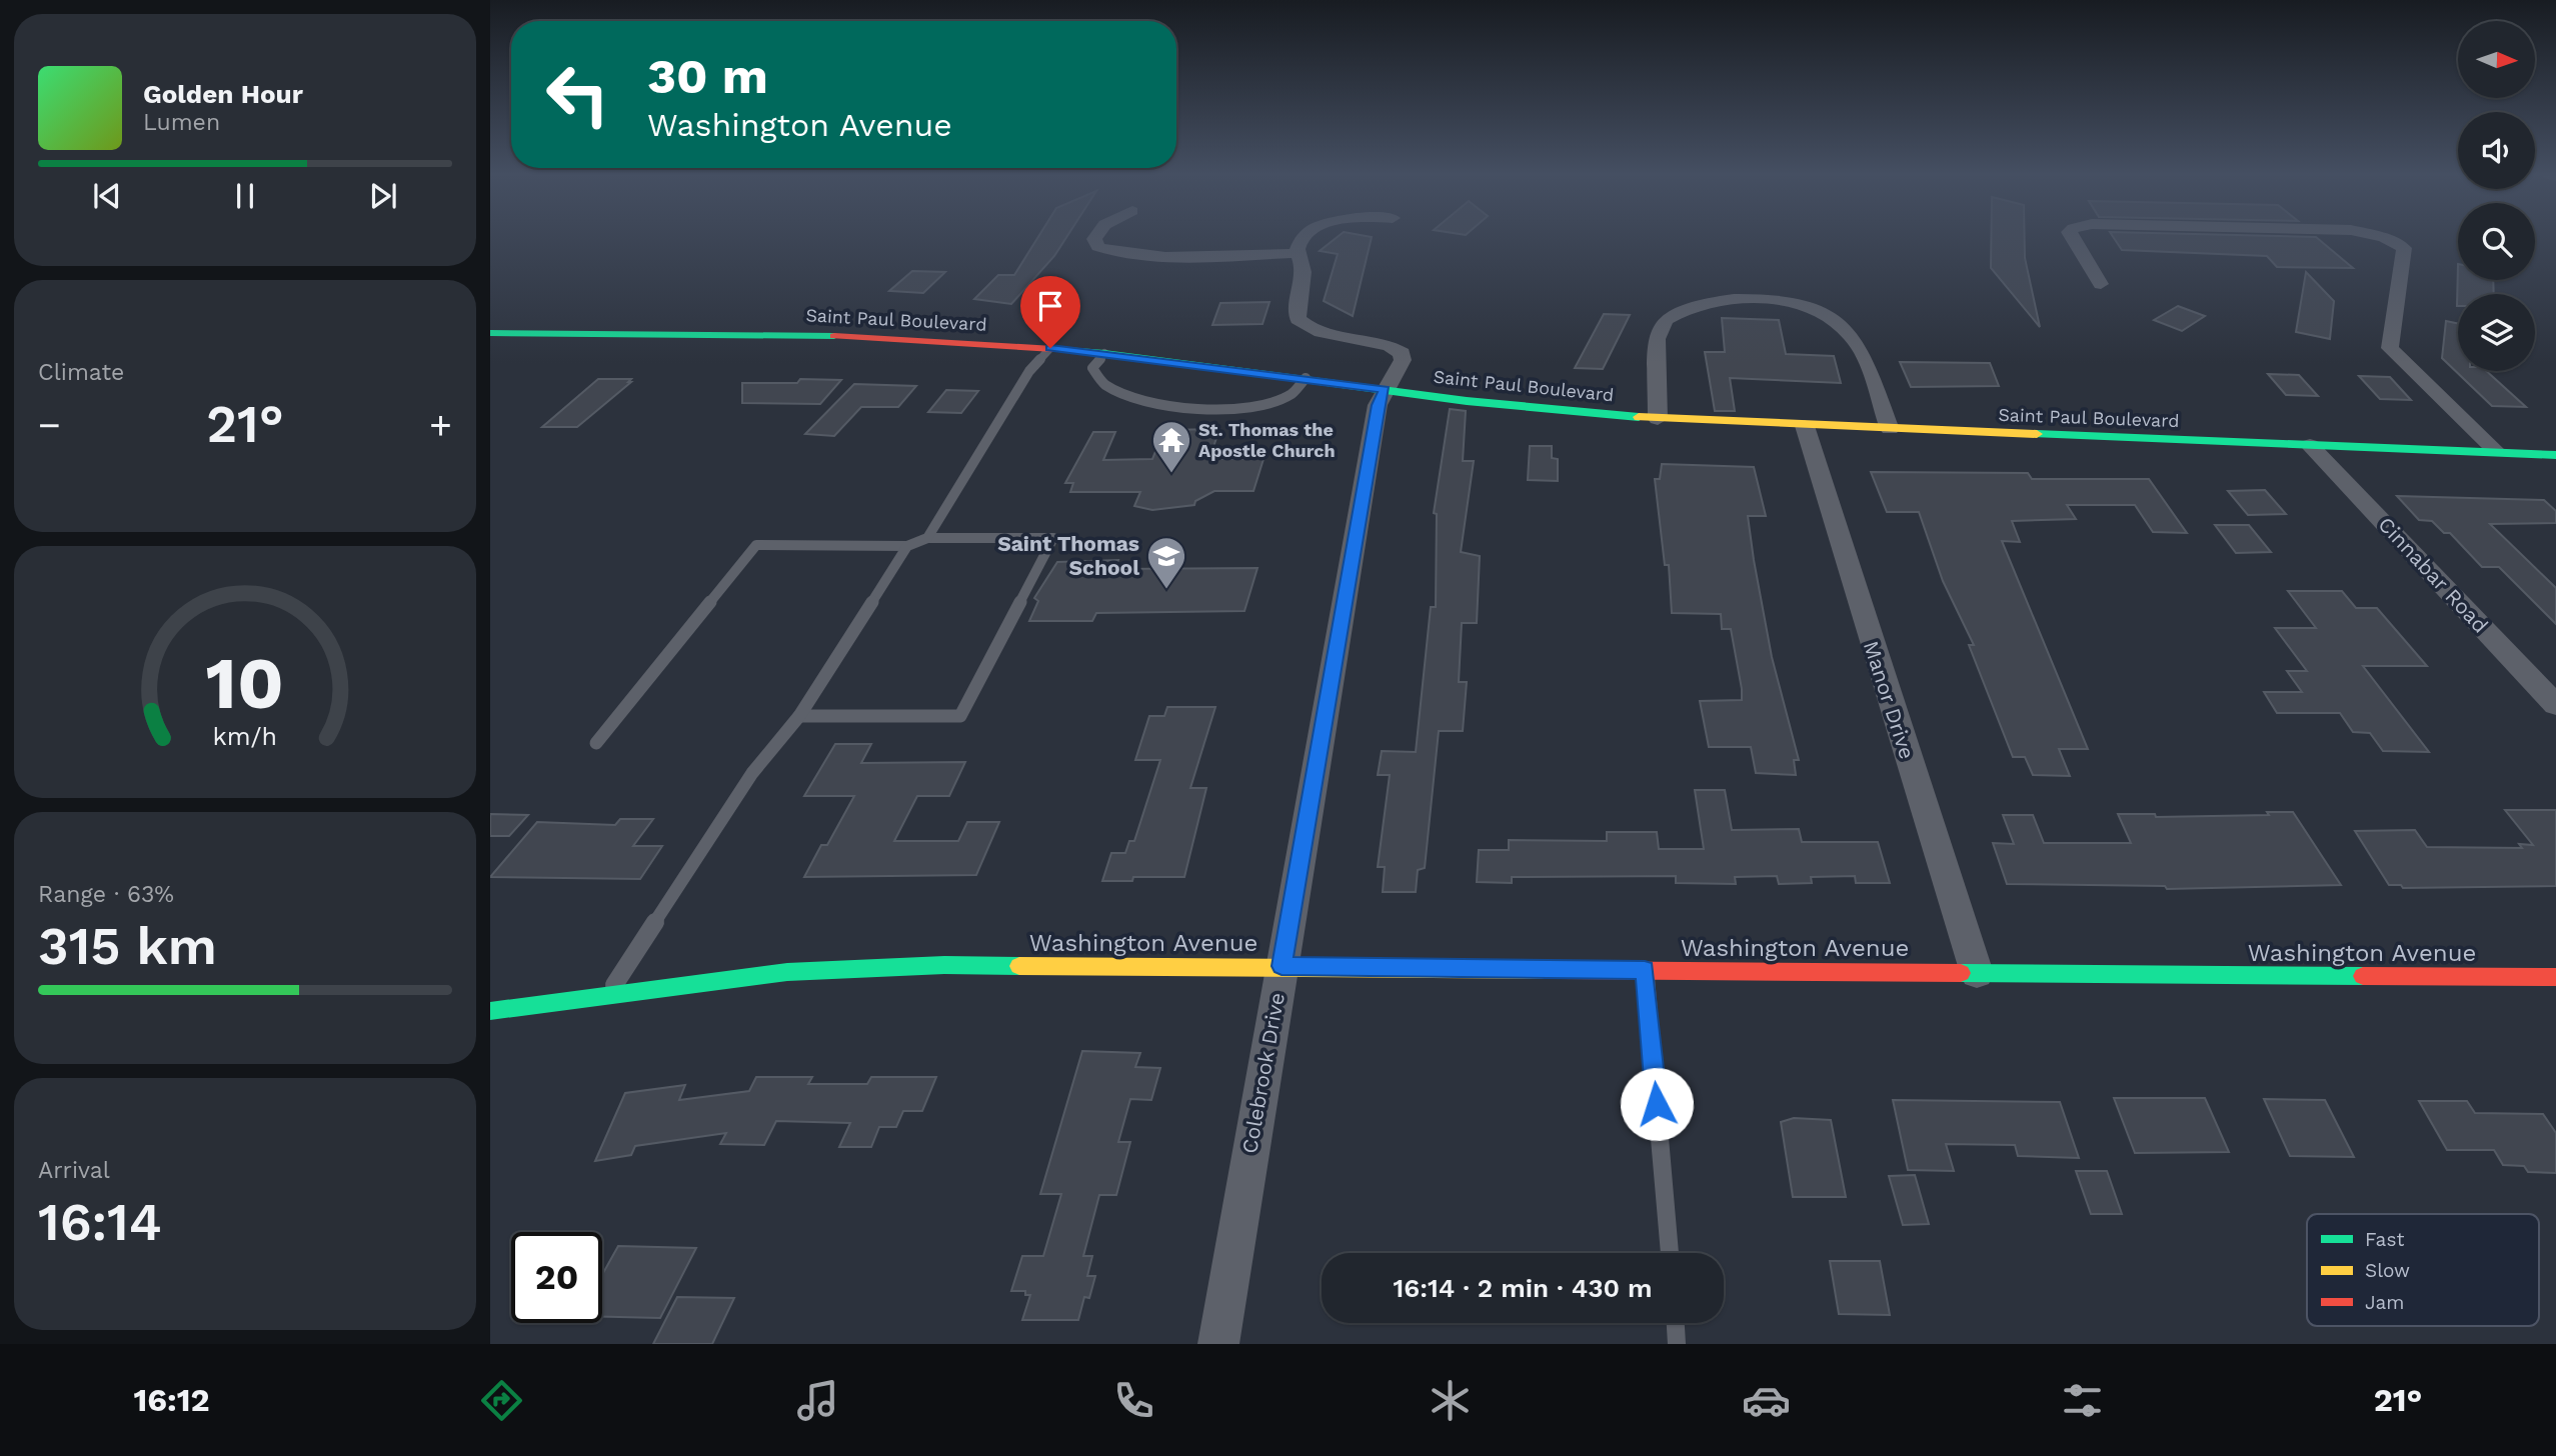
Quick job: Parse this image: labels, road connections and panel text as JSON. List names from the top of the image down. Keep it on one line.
{"streets":{"street":["Saint Paul Boulevard","Cinnabar Road","Manor Drive","Washington Avenue","Colebrook Drive"]},"crossings":[["Saint Paul Boulevard","Cinnabar Road"],["Saint Paul Boulevard","Manor Drive"],["Saint Paul Boulevard","Colebrook Drive"],["Manor Drive","Washington Avenue"],["Washington Avenue","Colebrook Drive"]],"places":{"temple":["St. Thomas the Apostle Church"],"school or university":["Saint Thomas School"]},"legend":["Fast","Slow","Jam"],"north":"right","page":{"turn":["30 m","Washington Avenue"],"song":["Golden Hour","Lumen"],"tile":["Climate",["Range · 63%","315 km"],["Arrival","16:14"]],"heat":["−","21°","+"],"limit":"20","trip":"16:14 · 2 min · 430 m","tabs":["16:12","21°"],"gauge":["10","km/h"]}}
